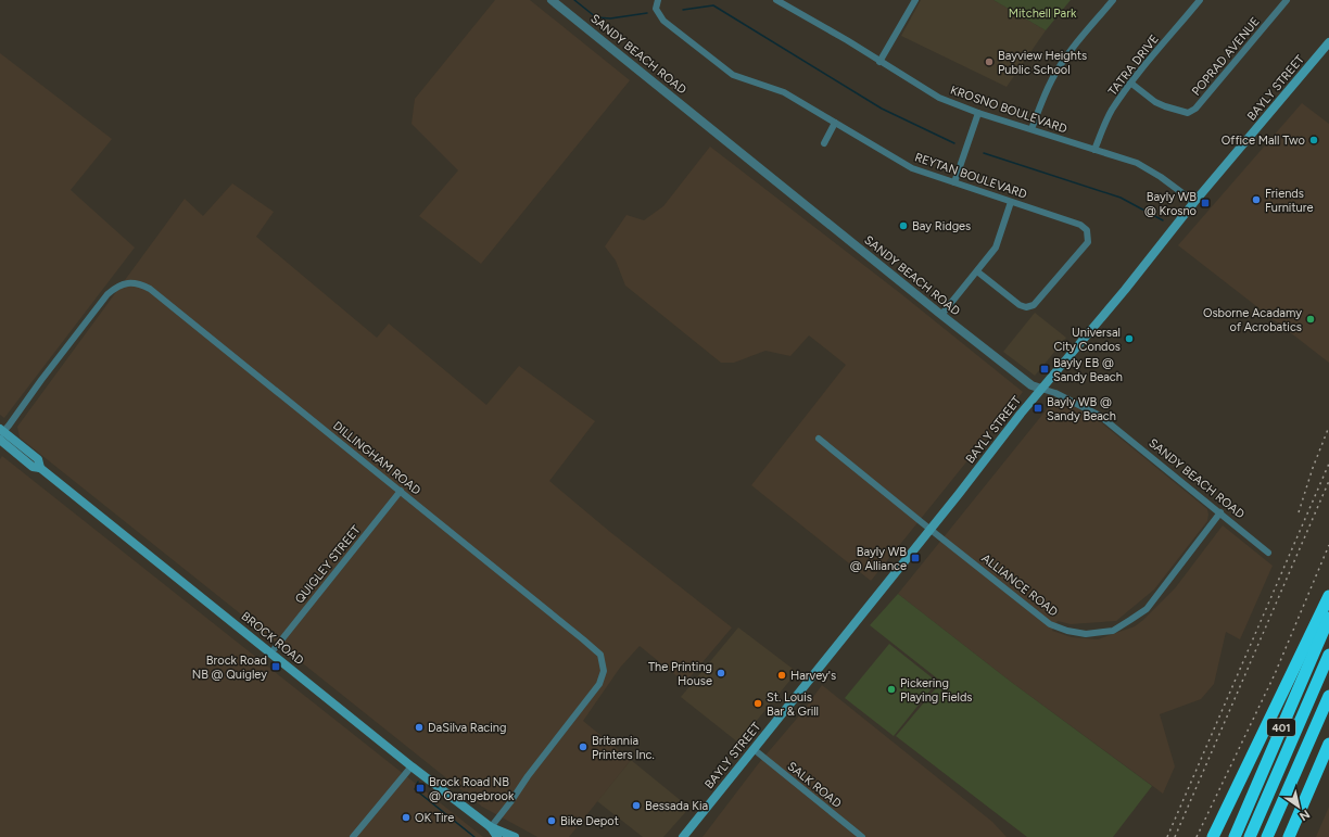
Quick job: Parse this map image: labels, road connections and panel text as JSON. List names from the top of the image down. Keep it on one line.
{"streets":{"highway":["401"],"main road":["BAYLY STREET","BROCK ROAD"],"street":["SANDY BEACH ROAD","POPRAD AVENUE","TATRA DRIVE","KROSNO BOULEVARD","REYTAN BOULEVARD","DILLINGHAM ROAD","QUIGLEY STREET","ALLIANCE ROAD","SALK ROAD"]},"crossings":[["SANDY BEACH ROAD","BAYLY STREET"],["SANDY BEACH ROAD","ALLIANCE ROAD"],["POPRAD AVENUE","TATRA DRIVE"],["TATRA DRIVE","KROSNO BOULEVARD"],["BAYLY STREET","KROSNO BOULEVARD"],["BAYLY STREET","ALLIANCE ROAD"],["BAYLY STREET","SALK ROAD"],["DILLINGHAM ROAD","QUIGLEY STREET"],["DILLINGHAM ROAD","BROCK ROAD"],["QUIGLEY STREET","BROCK ROAD"]],"parks":["Mitchell Park"],"places":{"other":["Bayview Heights Public School","Office Mall Two","Friends Furniture","Bay Ridges","Osborne Acadamy of Acrobatics","Universal City Condos","The Printing House","Harvey's","Pickering Playing Fields","St. Louis Bar & Grill","DaSilva Racing","Britannia Printers Inc.","Bessada Kia","OK Tire","Bike Depot"],"transit":["Bayly WB @ Krosno","Bayly EB @ Sandy Beach","Bayly WB @ Sandy Beach","Bayly WB @ Alliance","Brock Road NB @ Quigley","Brock Road NB @ Orangebrook"]},"north":"bottom right"}
